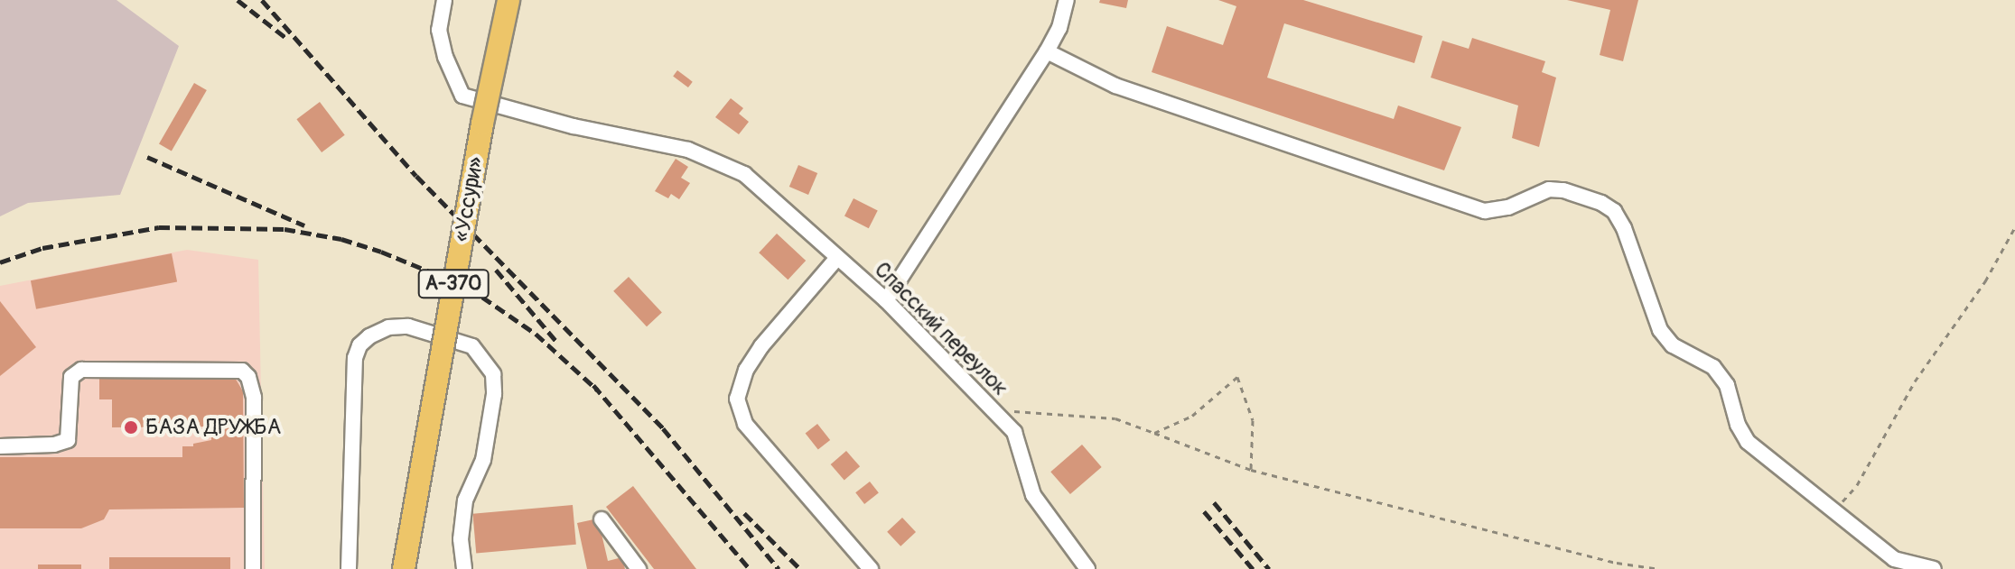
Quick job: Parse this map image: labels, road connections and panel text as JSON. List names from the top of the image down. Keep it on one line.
{"streets":{"highway":["«Уссури»","А-370"],"street":["Спасский переулок"]},"places":["БАЗА ДРУЖБА"]}
